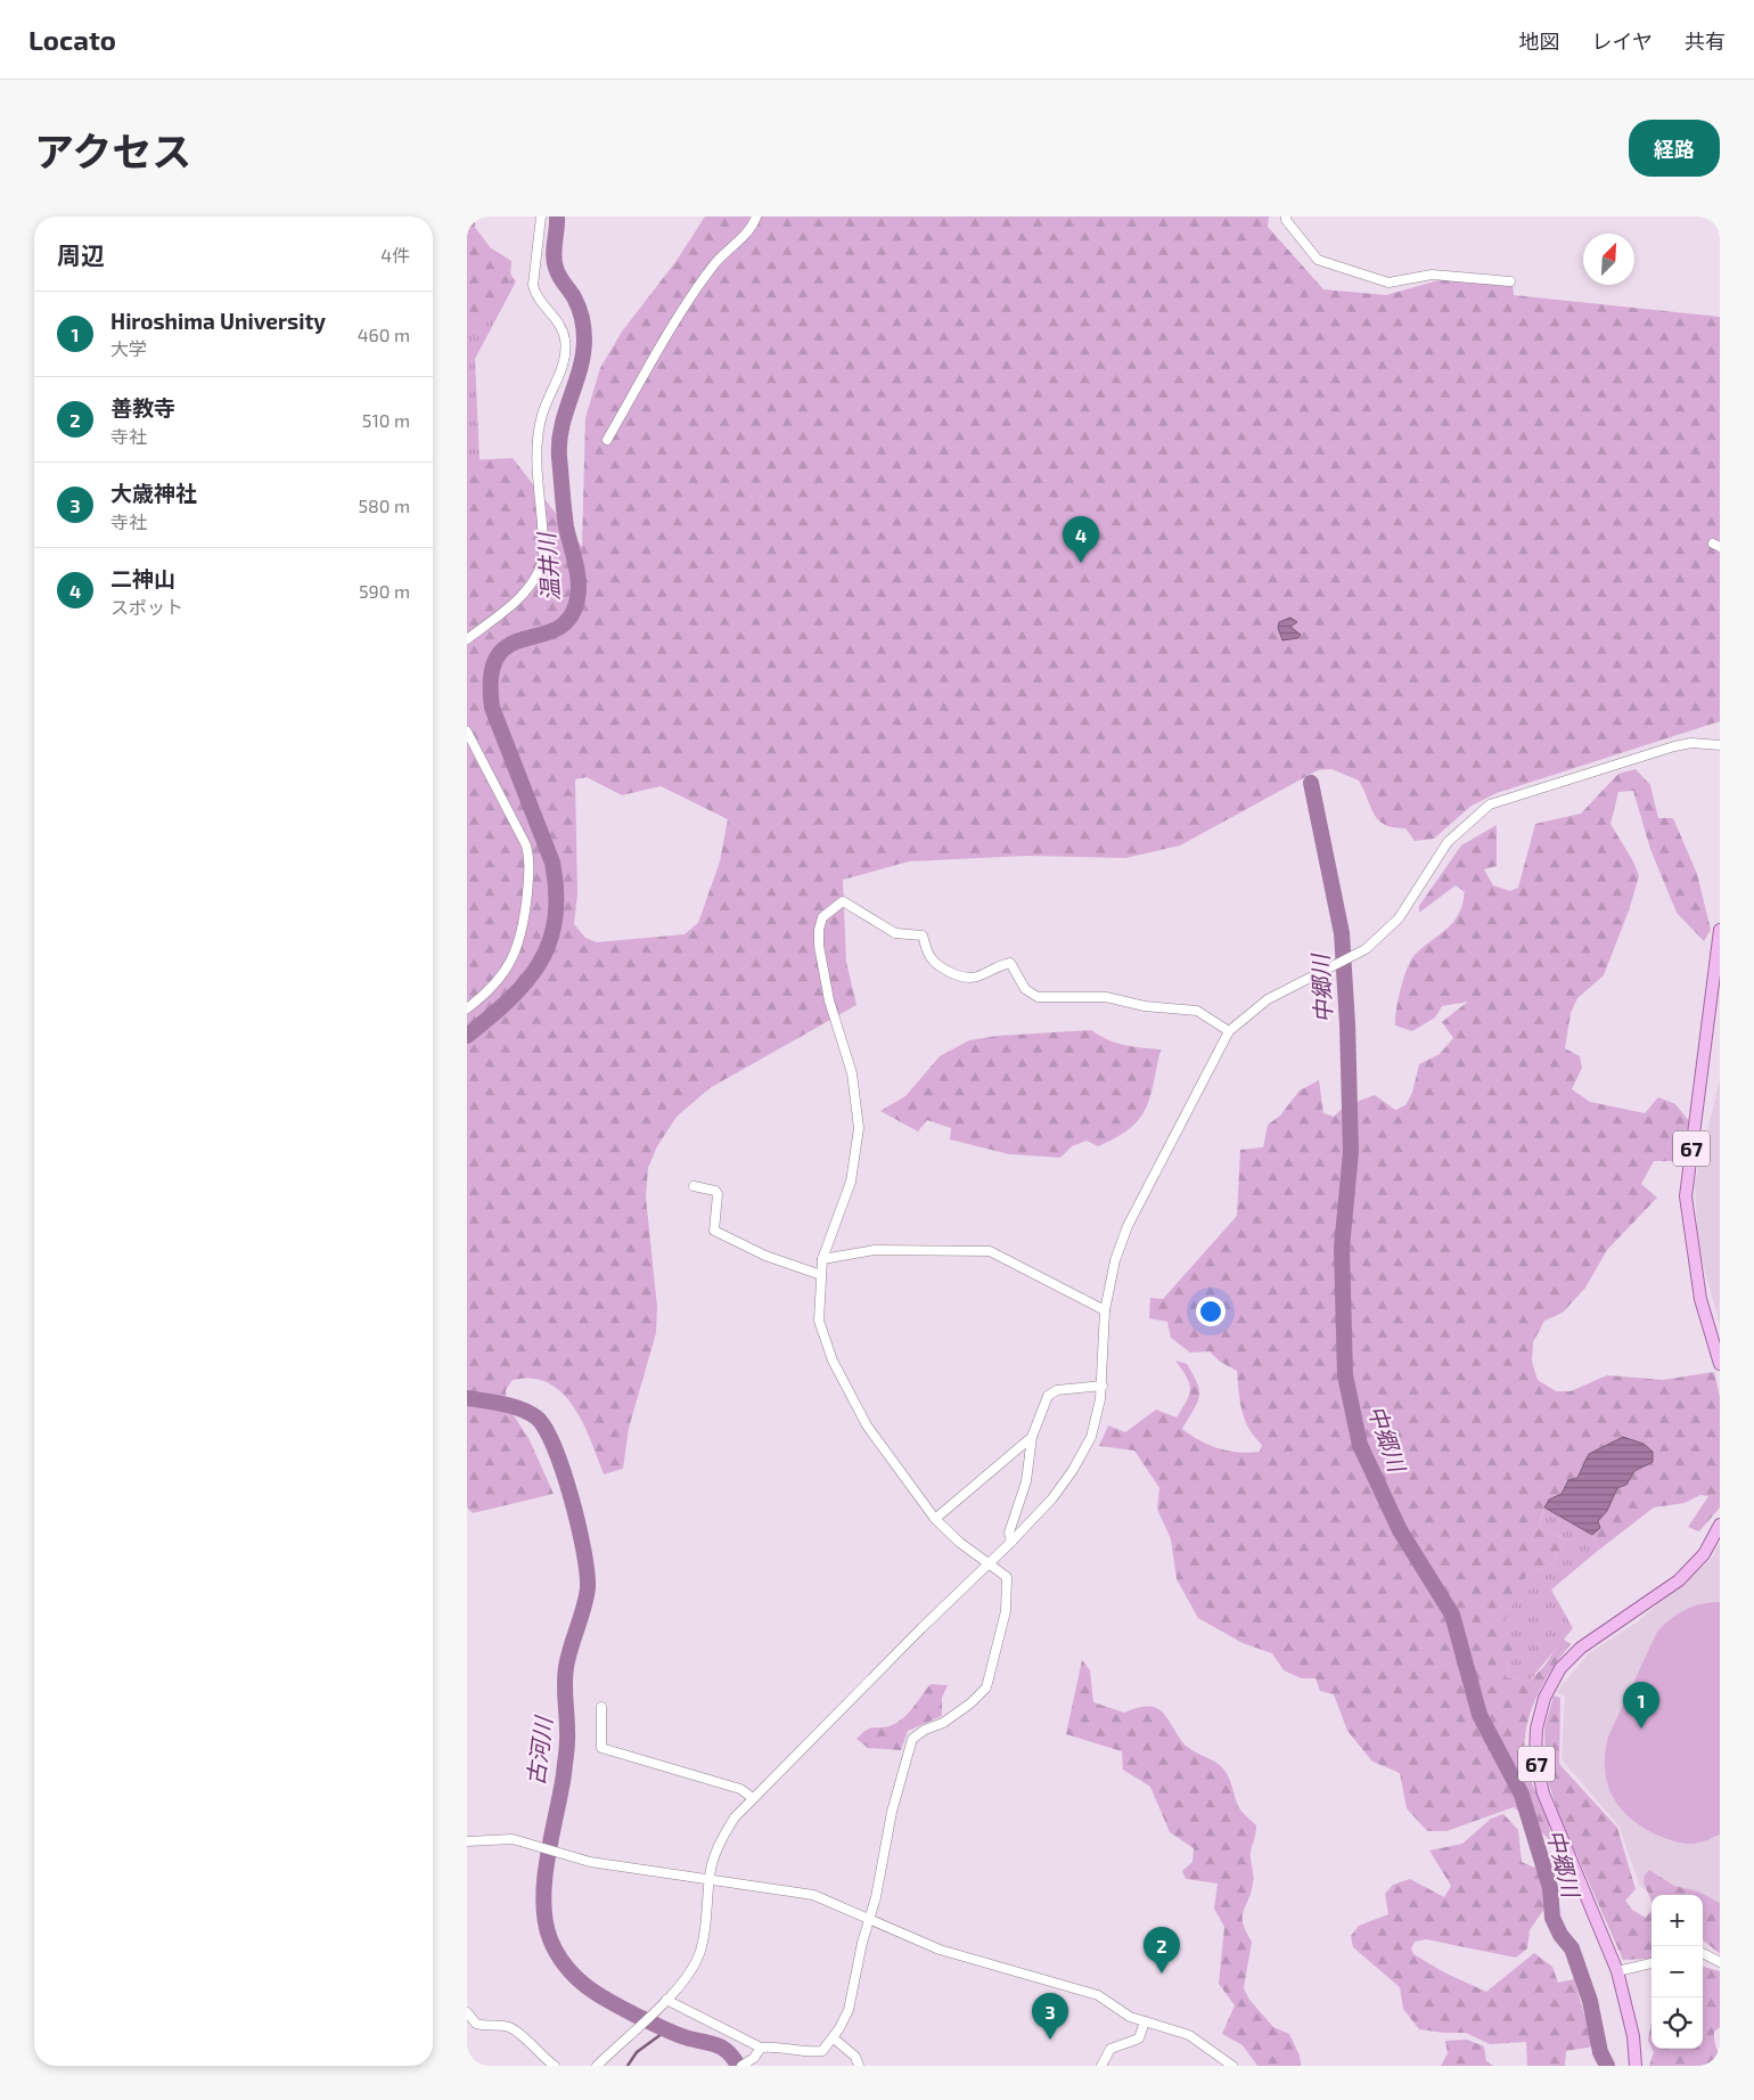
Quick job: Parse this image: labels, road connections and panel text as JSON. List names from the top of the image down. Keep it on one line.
{"streets":{"main road":["67"]},"water":["温井川","中郷川","古河川"],"north":"top right","page":{"header":"Locato","nav":["地図","レイヤ","共有"],"title":"アクセス","buttons":"経路","heading":["周辺","4件"],"list":[{"mark":"1","name":"Hiroshima University","note":"大学","value":"460 m"},{"mark":"2","name":"善教寺","note":"寺社","value":"510 m"},{"mark":"3","name":"大歳神社","note":"寺社","value":"580 m"},{"mark":"4","name":"二神山","note":"スポット","value":"590 m"}],"pins":["4","1","2","3"],"map_buttons":["+","−"]}}
